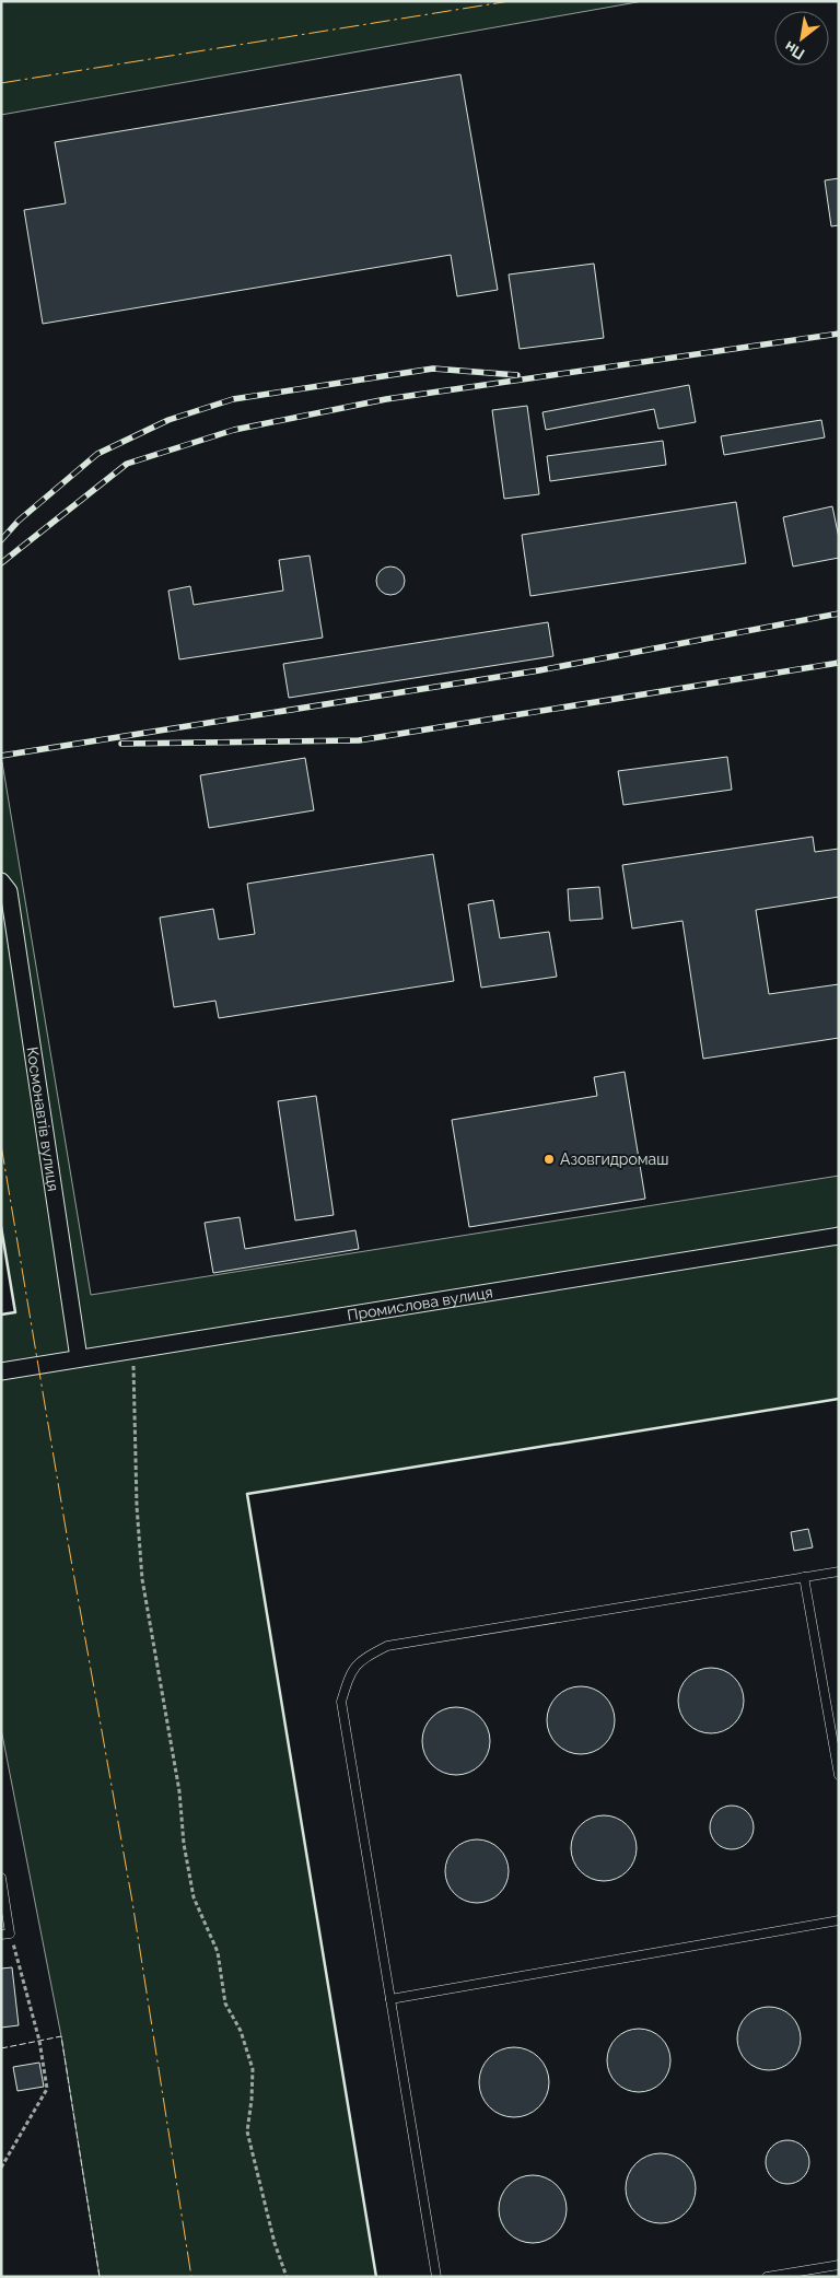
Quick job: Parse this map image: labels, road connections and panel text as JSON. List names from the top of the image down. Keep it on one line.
{"streets":{"street":["Космонавтів вулиця","Промислова вулиця"]},"crossings":[["Космонавтів вулиця","Промислова вулиця"]],"places":["Азовгидромаш"],"north":"bottom left"}
